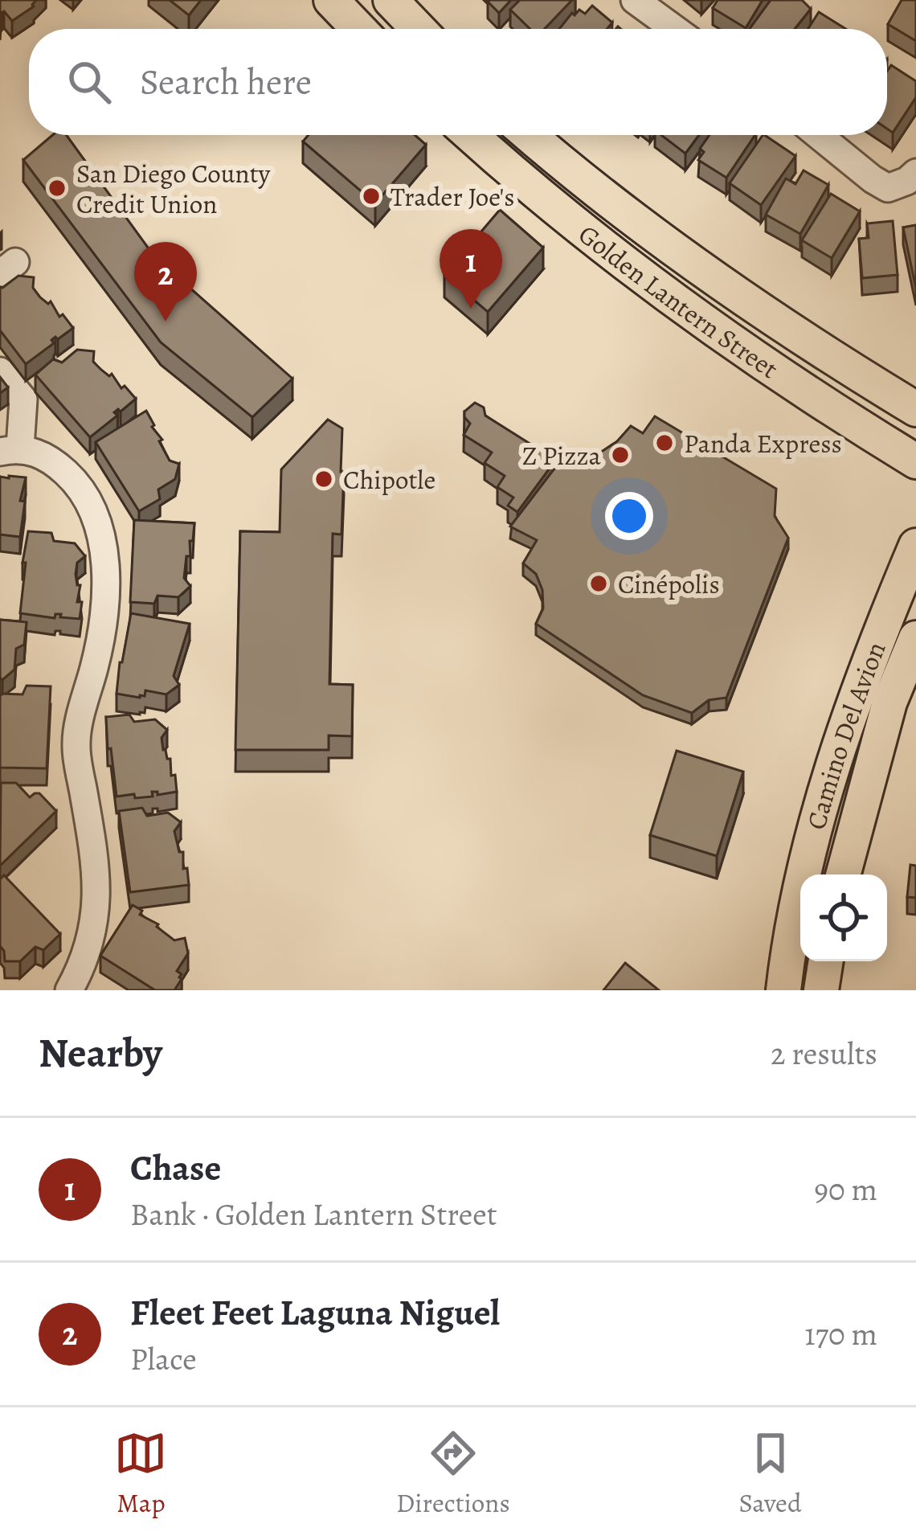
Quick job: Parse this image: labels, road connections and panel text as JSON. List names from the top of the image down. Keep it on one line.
{"streets":{"main road":["Golden Lantern Street","Camino Del Avion"]},"places":["San Diego County Credit Union","Trader Joe's","Panda Express","Z Pizza","Chipotle","Cinépolis"],"page":{"search":"Search here","pins":["1","2"],"heading":["Nearby","2 results"],"list":[{"mark":"1","name":"Chase","note":"Bank · Golden Lantern Street","value":"90 m"},{"mark":"2","name":"Fleet Feet Laguna Niguel","note":"Place","value":"170 m"}],"nav":["Map","Directions","Saved"]}}
